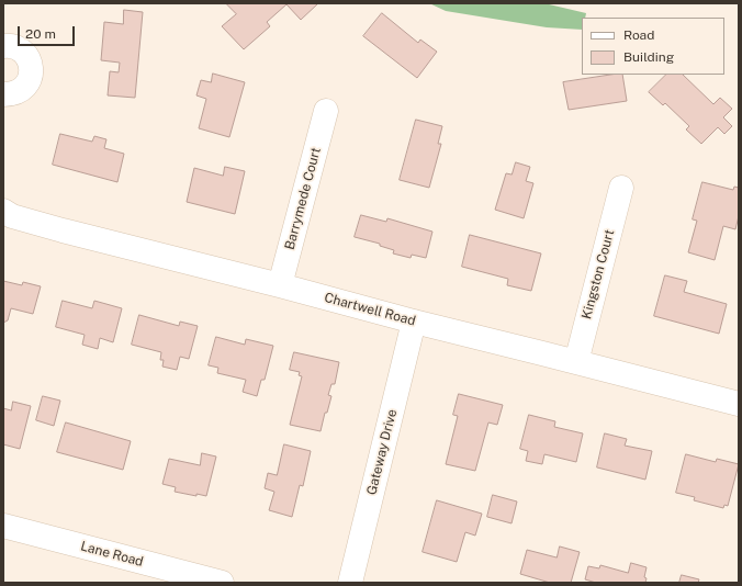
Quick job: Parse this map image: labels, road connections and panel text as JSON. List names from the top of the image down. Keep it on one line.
{"streets":{"street":["Barrymede Court","Kingston Court","Chartwell Road","Gateway Drive","Lane Road"]},"crossings":[["Barrymede Court","Chartwell Road"],["Kingston Court","Chartwell Road"],["Chartwell Road","Gateway Drive"]],"legend":["Road","Building"],"scale_bar":"20 m"}
